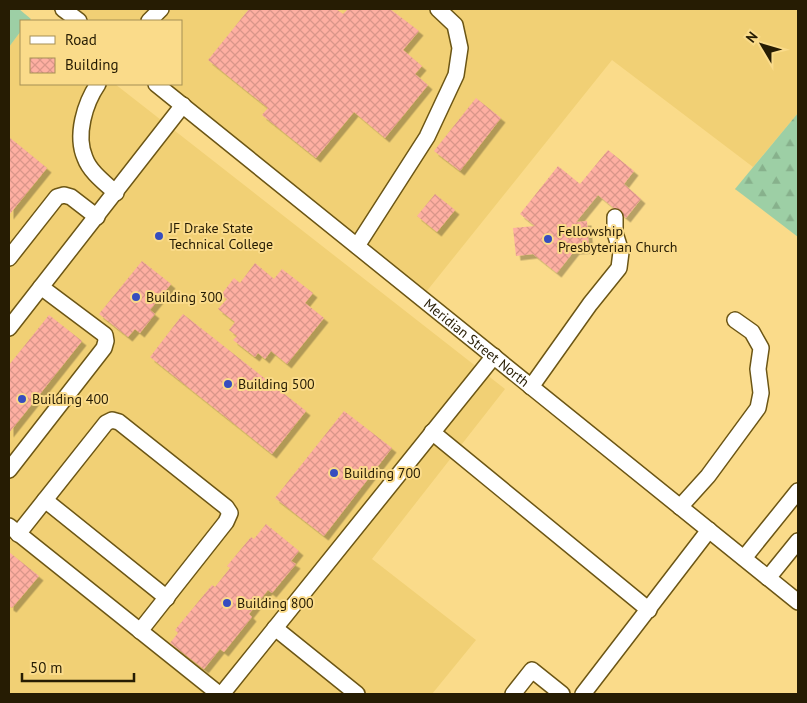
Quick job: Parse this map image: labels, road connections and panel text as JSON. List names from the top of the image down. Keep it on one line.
{"streets":{"street":["Meridian Street North"]},"places":["JF Drake State Technical College","Fellowship Presbyterian Church","Building 300","Building 500","Building 400","Building 700","Building 800"],"legend":["Road","Building"],"scale_bar":"50 m","north":"top left"}
